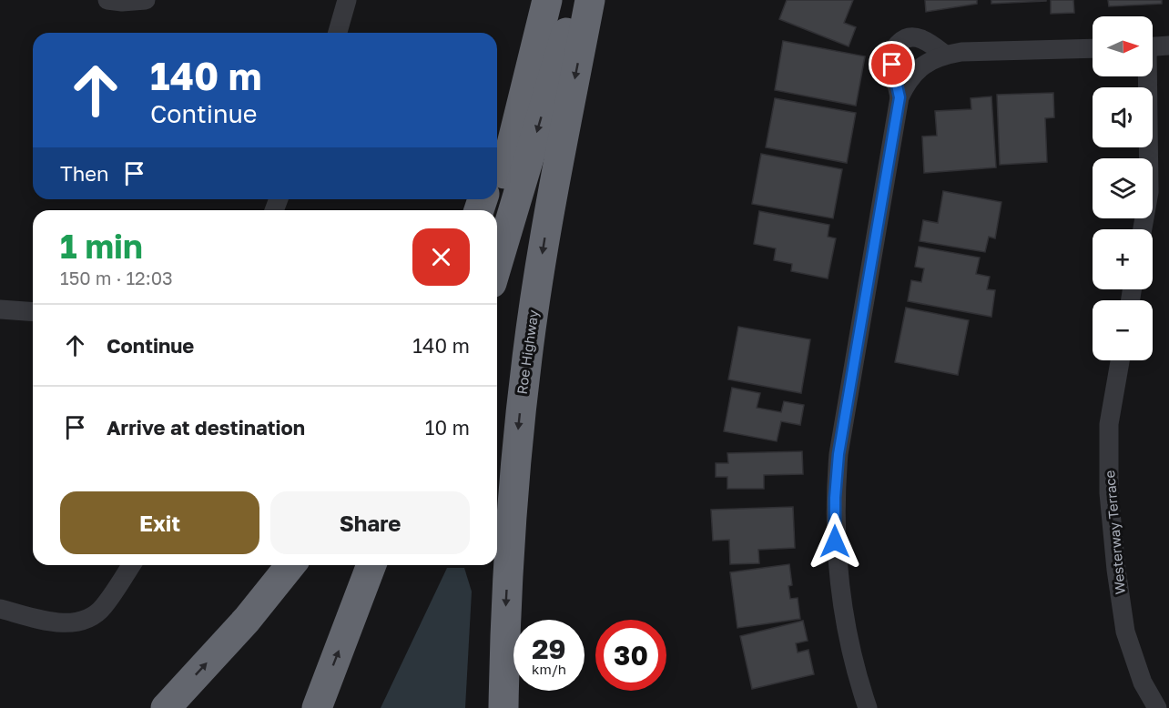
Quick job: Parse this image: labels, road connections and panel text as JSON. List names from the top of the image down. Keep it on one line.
{"streets":{"highway":["Roe Highway"],"street":["Westerway Terrace"]},"north":"right","page":{"map_buttons":["+","−"],"turn":["140 m","Continue"],"then":"Then","heading":["1 min","150 m · 12:03"],"list":[{"name":"Continue","value":"140 m"},{"name":"Arrive at destination","value":"10 m"}],"buttons":["Exit","Share"],"speed":"29 km/h","limit":"30"}}
